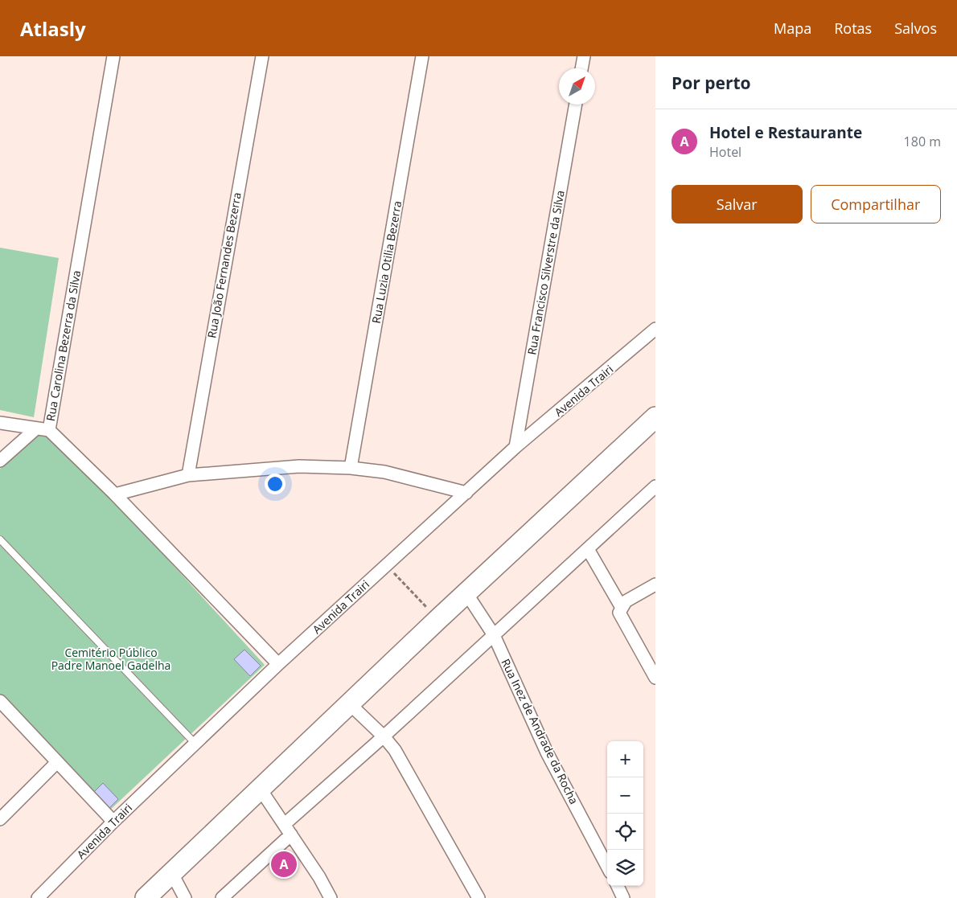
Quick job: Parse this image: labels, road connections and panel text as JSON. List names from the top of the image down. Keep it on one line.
{"streets":{"street":["Rua Luzia Otilia Bezerra","Rua João Fernandes Bezerra","Rua Francisco Silverstre da Silva","Rua Carolina Bezerra da Silva","Avenida Trairi","Rua Inez de Andrade da Rocha"]},"crossings":[["Rua Francisco Silverstre da Silva","Avenida Trairi"],["Rua Carolina Bezerra da Silva","Avenida Trairi"]],"parks":["Cemitério Público Padre Manoel Gadelha"],"north":"top right","page":{"header":"Atlasly","nav":["Mapa","Rotas","Salvos"],"heading":"Por perto","list":[{"mark":"A","name":"Hotel e Restaurante","note":"Hotel","value":"180 m"}],"buttons":["Salvar","Compartilhar"],"map_buttons":["+","−"],"pins":"A"}}
